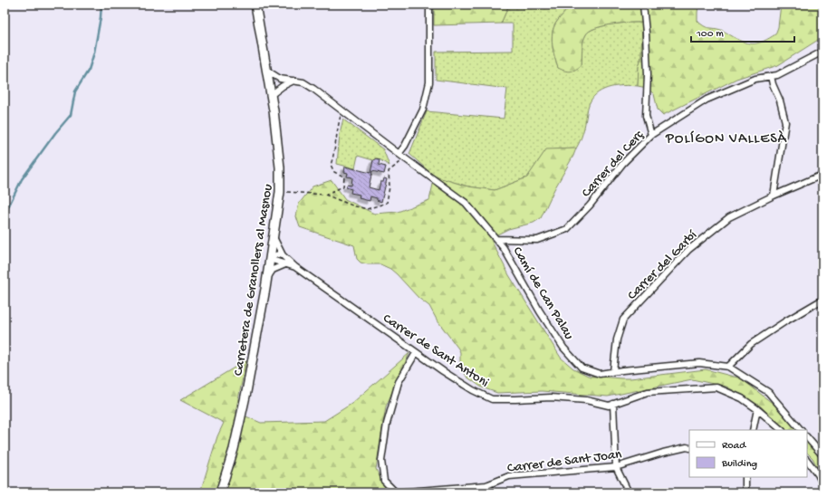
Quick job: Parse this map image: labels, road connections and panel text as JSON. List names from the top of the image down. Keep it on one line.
{"streets":{"main road":["Carretera de Granollers al Masnou"],"street":["Carrer del Cerç","Carrer del Garbí","Camí de Can Palau","Carrer de Sant Antoni","Carrer de Sant Joan"]},"crossings":[["Carrer del Cerç","Camí de Can Palau"],["Carrer del Garbí","Camí de Can Palau"],["Carretera de Granollers al Masnou","Camí de Can Palau"],["Carretera de Granollers al Masnou","Carrer de Sant Antoni"]],"districts":["POLÍGON VALLESÀ"],"legend":["Road","Building"],"scale_bar":"100 m"}
